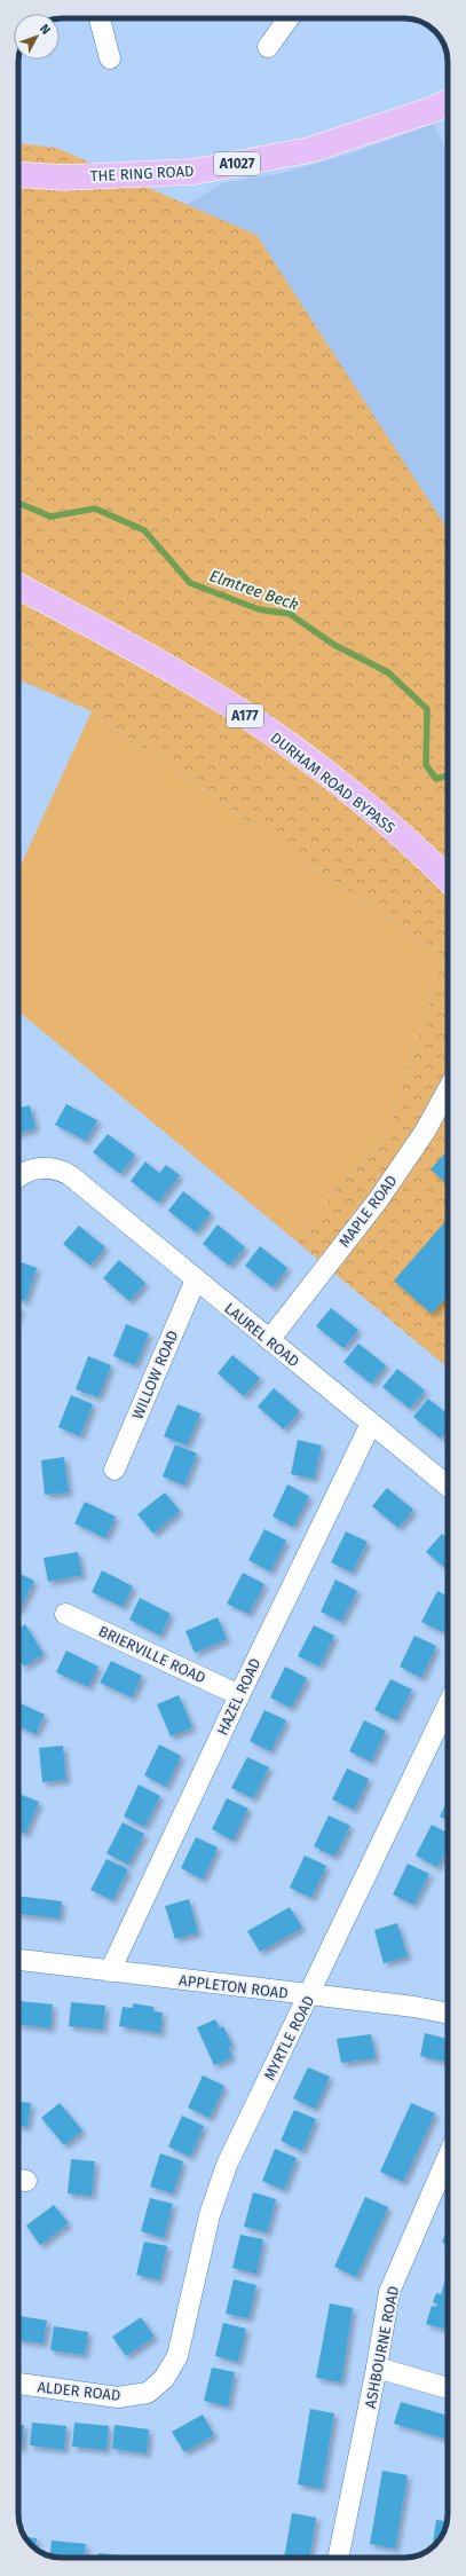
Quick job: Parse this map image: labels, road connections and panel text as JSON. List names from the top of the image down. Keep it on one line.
{"streets":{"main road":["A1027","THE RING ROAD","A177","DURHAM ROAD BYPASS"],"street":["MAPLE ROAD","LAUREL ROAD","WILLOW ROAD","BRIERVILLE ROAD","HAZEL ROAD","APPLETON ROAD","MYRTLE ROAD","ASHBOURNE ROAD","ALDER ROAD"]},"crossings":[["MAPLE ROAD","LAUREL ROAD"],["LAUREL ROAD","WILLOW ROAD"],["LAUREL ROAD","HAZEL ROAD"],["BRIERVILLE ROAD","HAZEL ROAD"],["HAZEL ROAD","APPLETON ROAD"],["APPLETON ROAD","MYRTLE ROAD"],["MYRTLE ROAD","ALDER ROAD"]],"water":["Elmtree Beck"],"north":"top right"}
